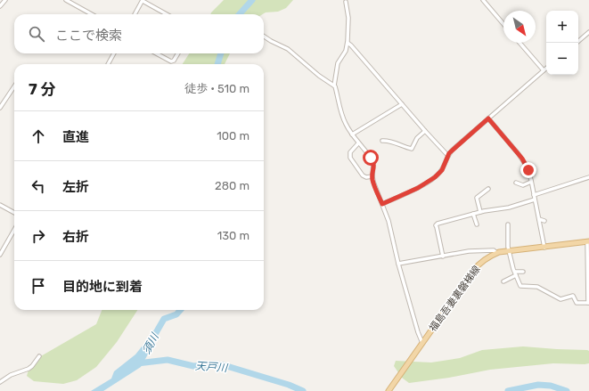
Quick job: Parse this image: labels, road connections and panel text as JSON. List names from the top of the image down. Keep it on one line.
{"streets":{"main road":["福島吾妻裏磐梯線"]},"water":["須川","天戸川"],"north":"bottom right","page":{"map_buttons":["+","−"],"search":"ここで検索","heading":["7 分","徒歩 · 510 m"],"list":[["直進","100 m"],["左折","280 m"],["右折","130 m"],"目的地に到着"]}}
